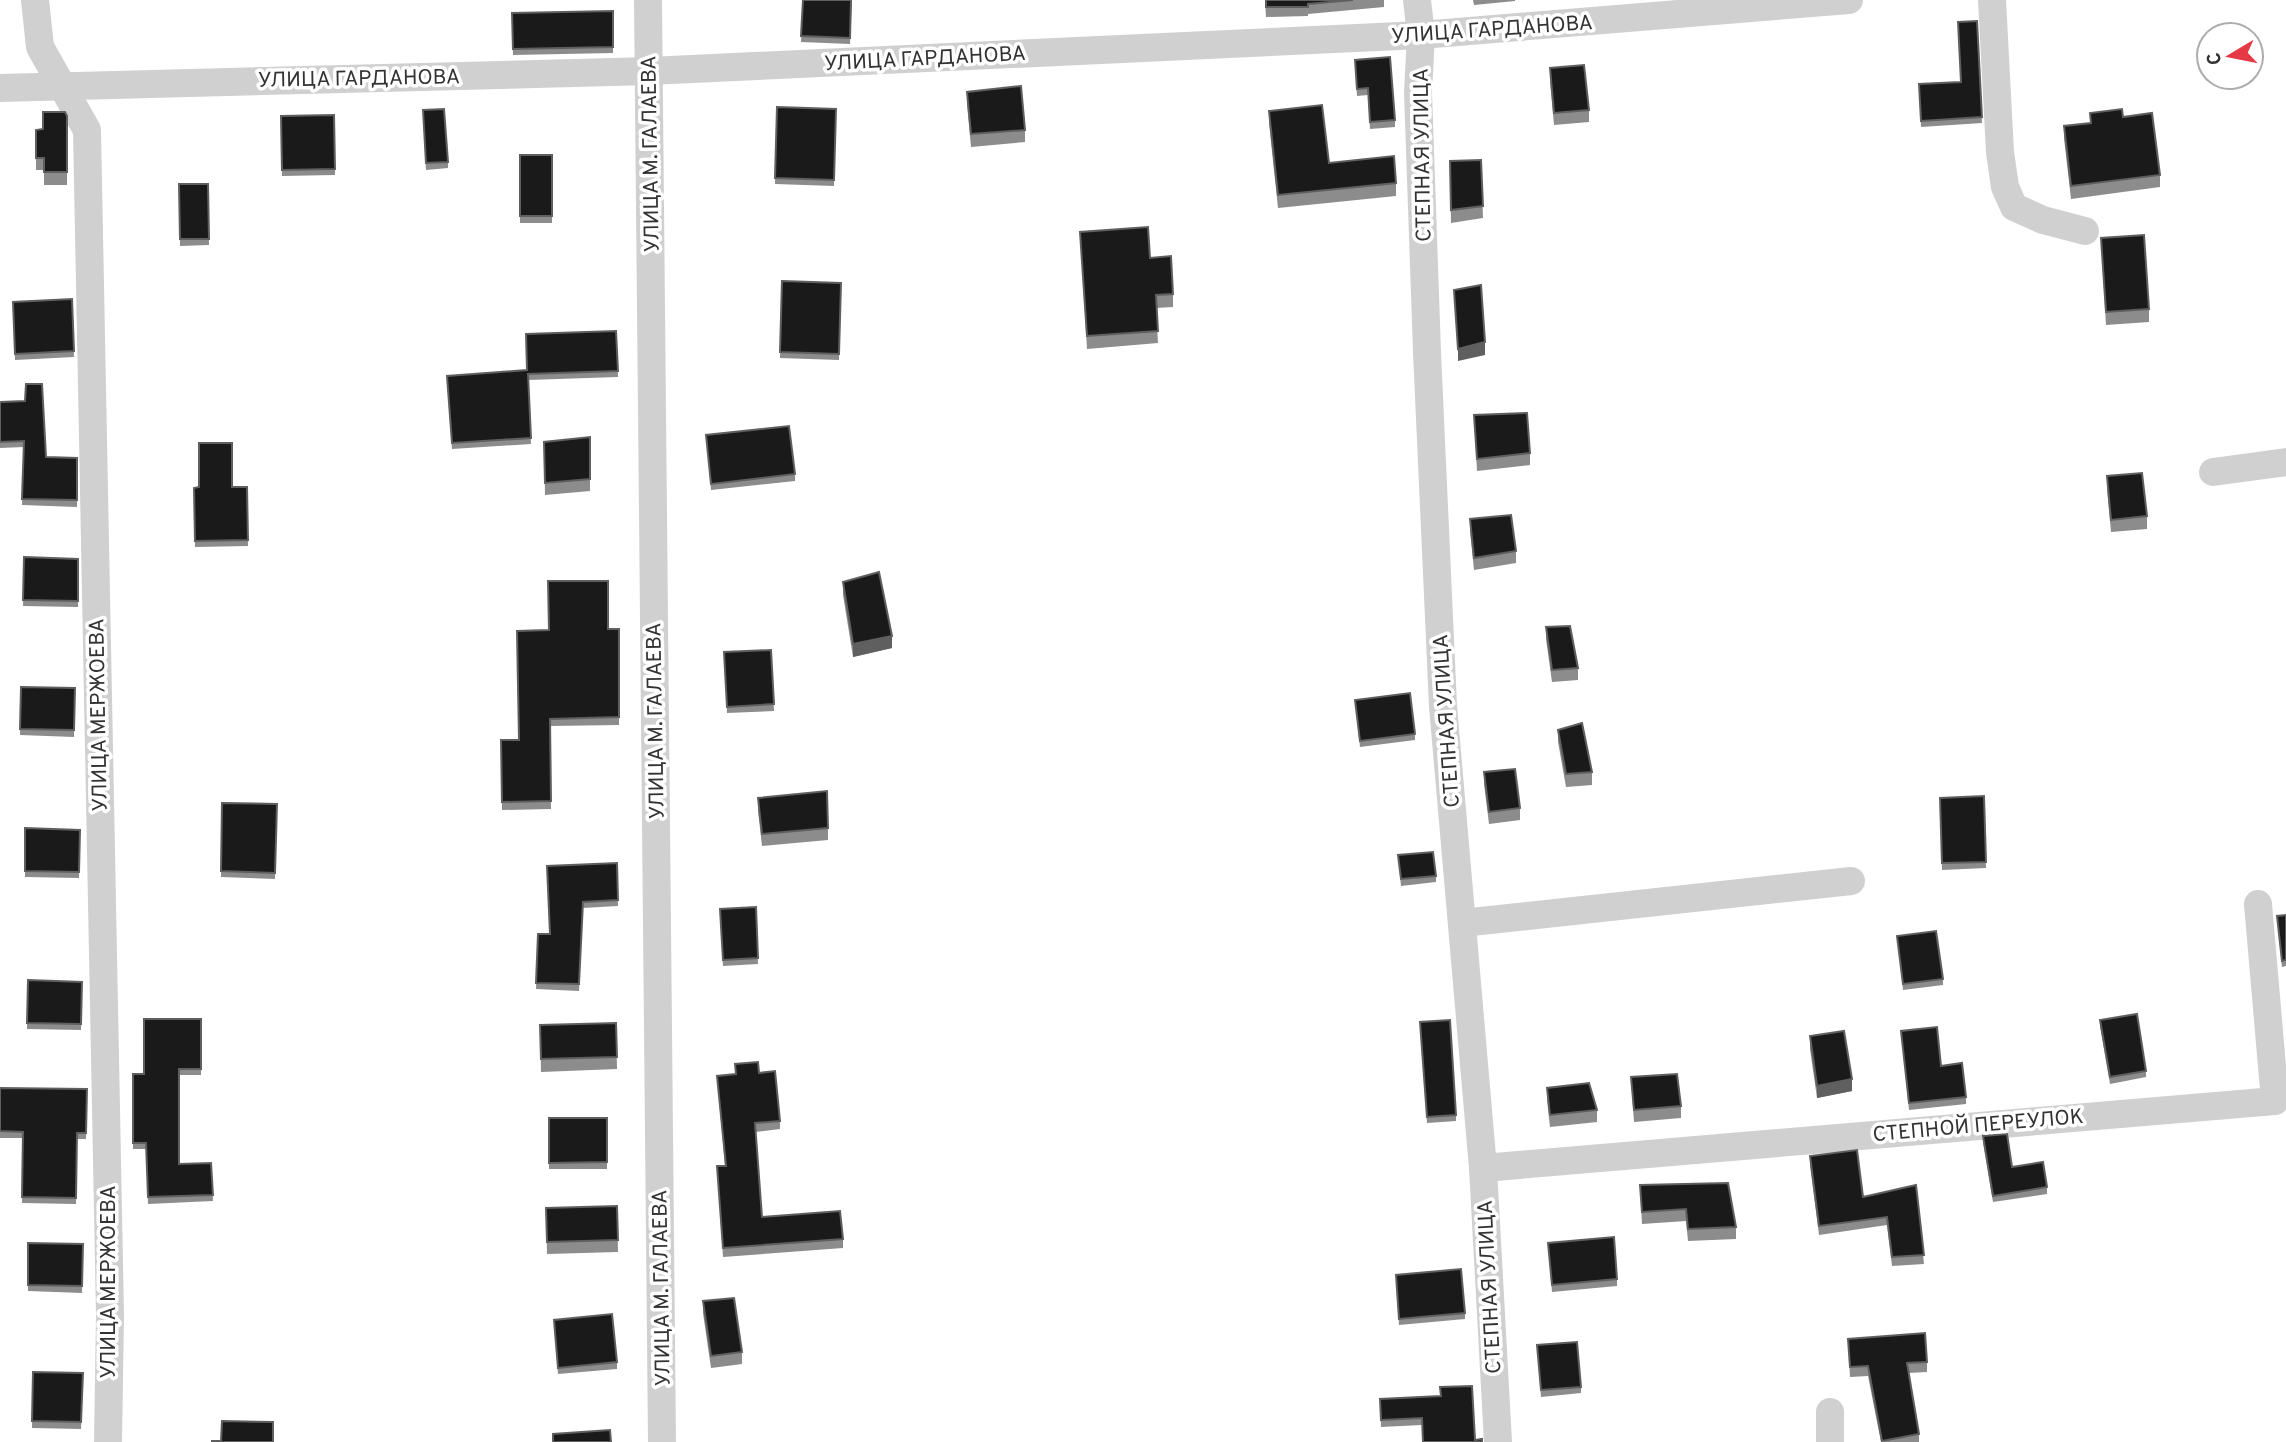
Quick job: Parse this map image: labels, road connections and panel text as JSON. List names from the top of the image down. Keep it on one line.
{"streets":{"street":["УЛИЦА ГАРДАНОВА","УЛИЦА М. ГАЛАЕВА","СТЕПНАЯ УЛИЦА","УЛИЦА МЕРЖОЕВА","СТЕПНОЙ ПЕРЕУЛОК"]},"crossings":[["УЛИЦА ГАРДАНОВА","УЛИЦА М. ГАЛАЕВА"],["УЛИЦА ГАРДАНОВА","СТЕПНАЯ УЛИЦА"],["УЛИЦА ГАРДАНОВА","УЛИЦА МЕРЖОЕВА"],["СТЕПНАЯ УЛИЦА","СТЕПНОЙ ПЕРЕУЛОК"]],"north":"left"}
